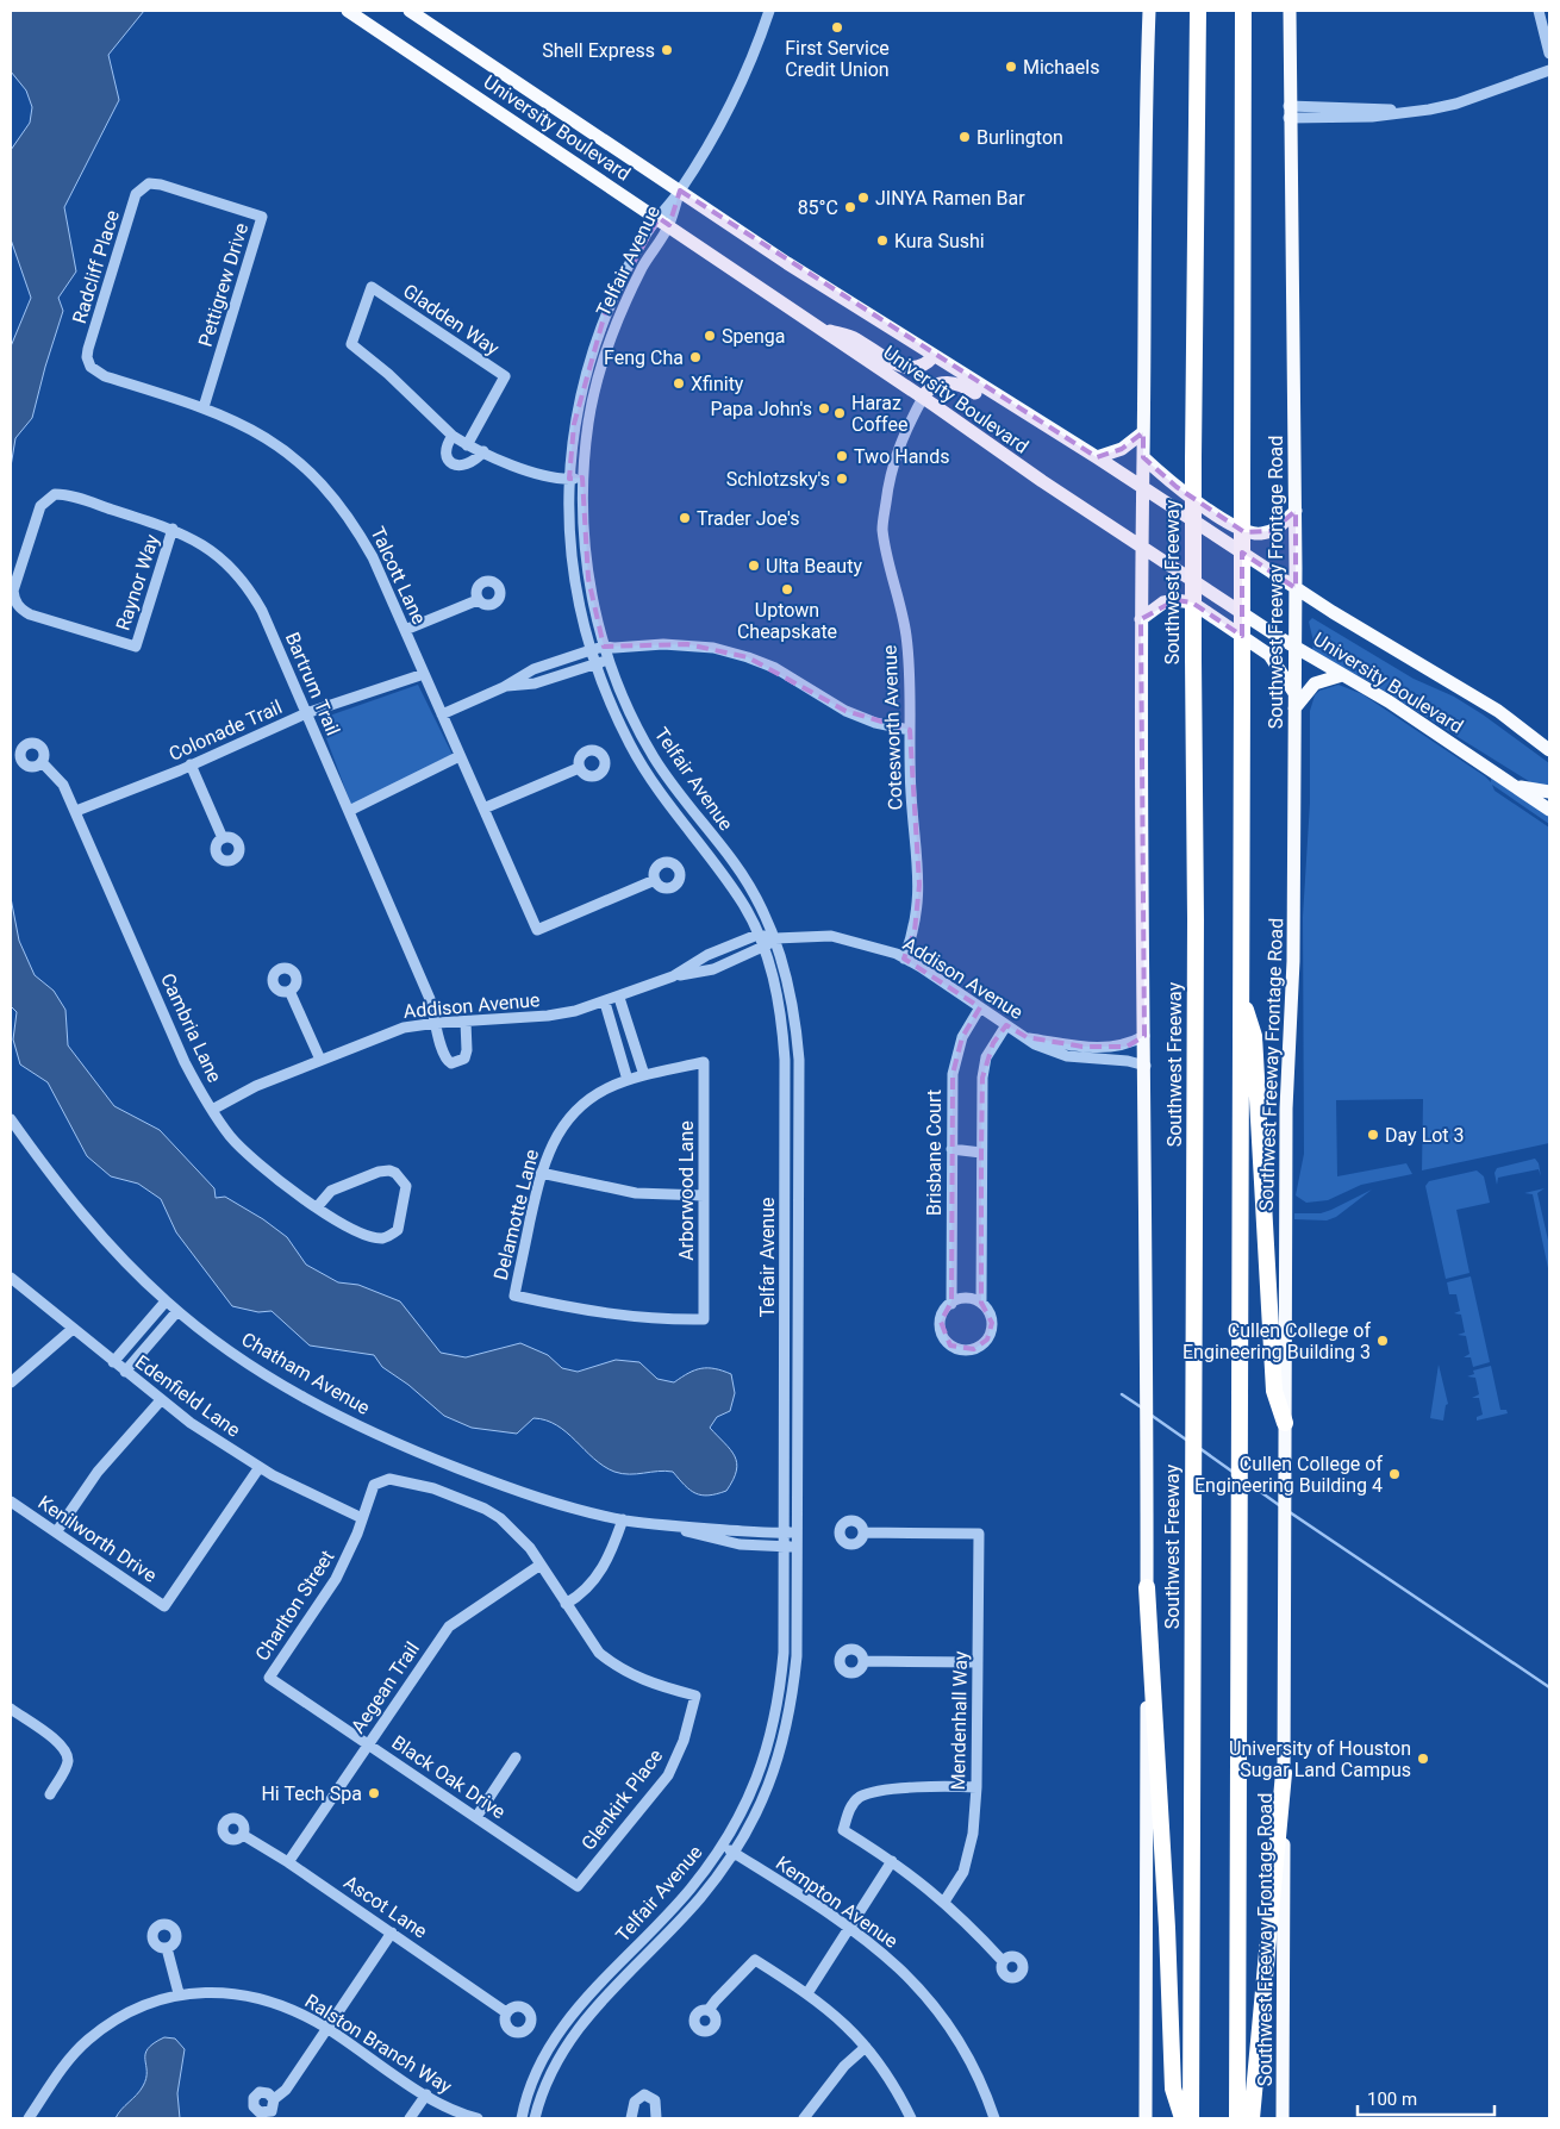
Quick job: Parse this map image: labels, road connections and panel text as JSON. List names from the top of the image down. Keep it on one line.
{"streets":{"highway":["Southwest Freeway"],"main road":["University Boulevard","Southwest Freeway Frontage Road"],"street":["Telfair Avenue","Radcliff Place","Pettigrew Drive","Gladden Way","Talcott Lane","Raynor Way","Bartrum Trail","Cotesworth Avenue","Colonade Trail","Addison Avenue","Cambria Lane","Brisbane Court","Arborwood Lane","Delamotte Lane","Chatham Avenue","Edenfield Lane","Kenilworth Drive","Charlton Street","Aegean Trail","Mendenhall Way","Black Oak Drive","Glenkirk Place","Kempton Avenue","Ascot Lane","Ralston Branch Way"]},"crossings":[["University Boulevard","Telfair Avenue"],["University Boulevard","Southwest Freeway Frontage Road"],["University Boulevard","Cotesworth Avenue"],["Telfair Avenue","Addison Avenue"],["Telfair Avenue","Chatham Avenue"],["Telfair Avenue","Kempton Avenue"],["Radcliff Place","Pettigrew Drive"],["Radcliff Place","Talcott Lane"],["Pettigrew Drive","Talcott Lane"],["Talcott Lane","Colonade Trail"],["Raynor Way","Bartrum Trail"],["Bartrum Trail","Colonade Trail"],["Bartrum Trail","Addison Avenue"],["Cotesworth Avenue","Addison Avenue"],["Colonade Trail","Cambria Lane"],["Addison Avenue","Cambria Lane"],["Addison Avenue","Brisbane Court"],["Arborwood Lane","Delamotte Lane"],["Edenfield Lane","Kenilworth Drive"],["Edenfield Lane","Charlton Street"],["Charlton Street","Aegean Trail"],["Charlton Street","Black Oak Drive"],["Aegean Trail","Black Oak Drive"],["Aegean Trail","Ascot Lane"],["Black Oak Drive","Glenkirk Place"]],"places":["First Service Credit Union","Shell Express","Michaels","Burlington","JINYA Ramen Bar","85°C","Kura Sushi","Spenga","Feng Cha","Xfinity","Papa John's","Haraz Coffee","Two Hands","Schlotzsky's","Trader Joe's","Ulta Beauty","Uptown Cheapskate","Day Lot 3","Cullen College of Engineering Building 3","Cullen College of Engineering Building 4","University of Houston Sugar Land Campus","Hi Tech Spa"],"scale_bar":"100 m"}
